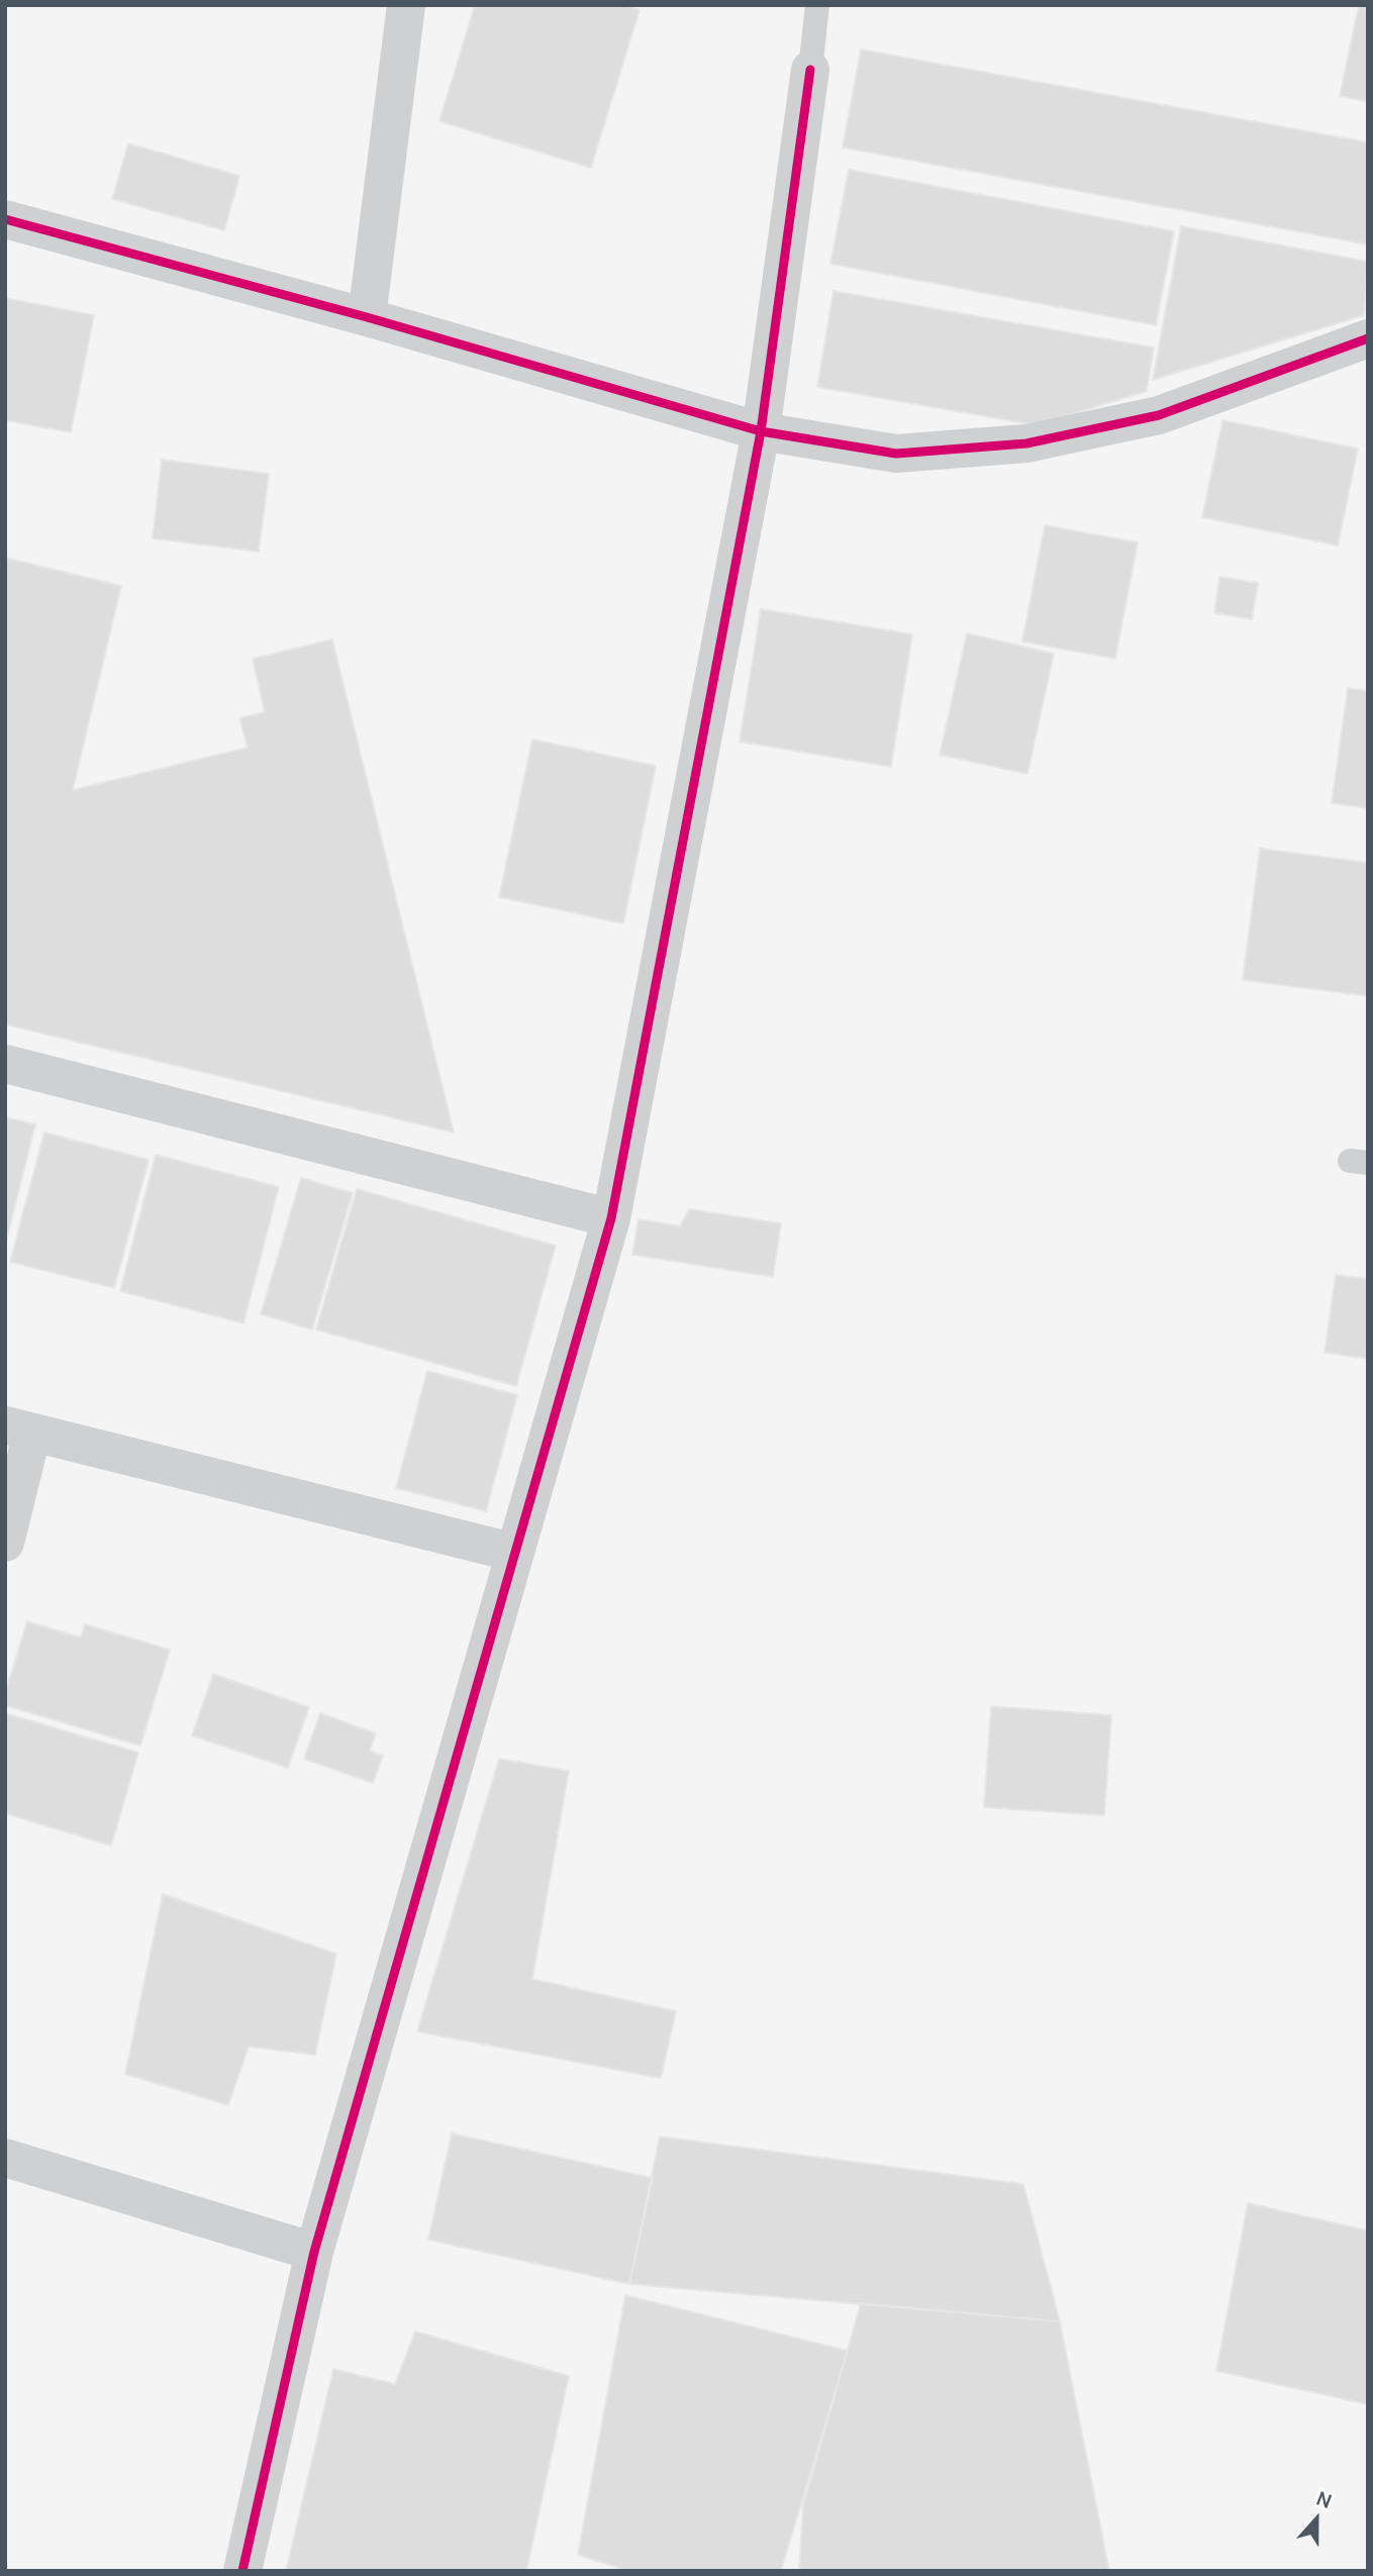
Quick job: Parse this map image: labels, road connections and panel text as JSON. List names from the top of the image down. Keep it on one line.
{"north":"top"}
